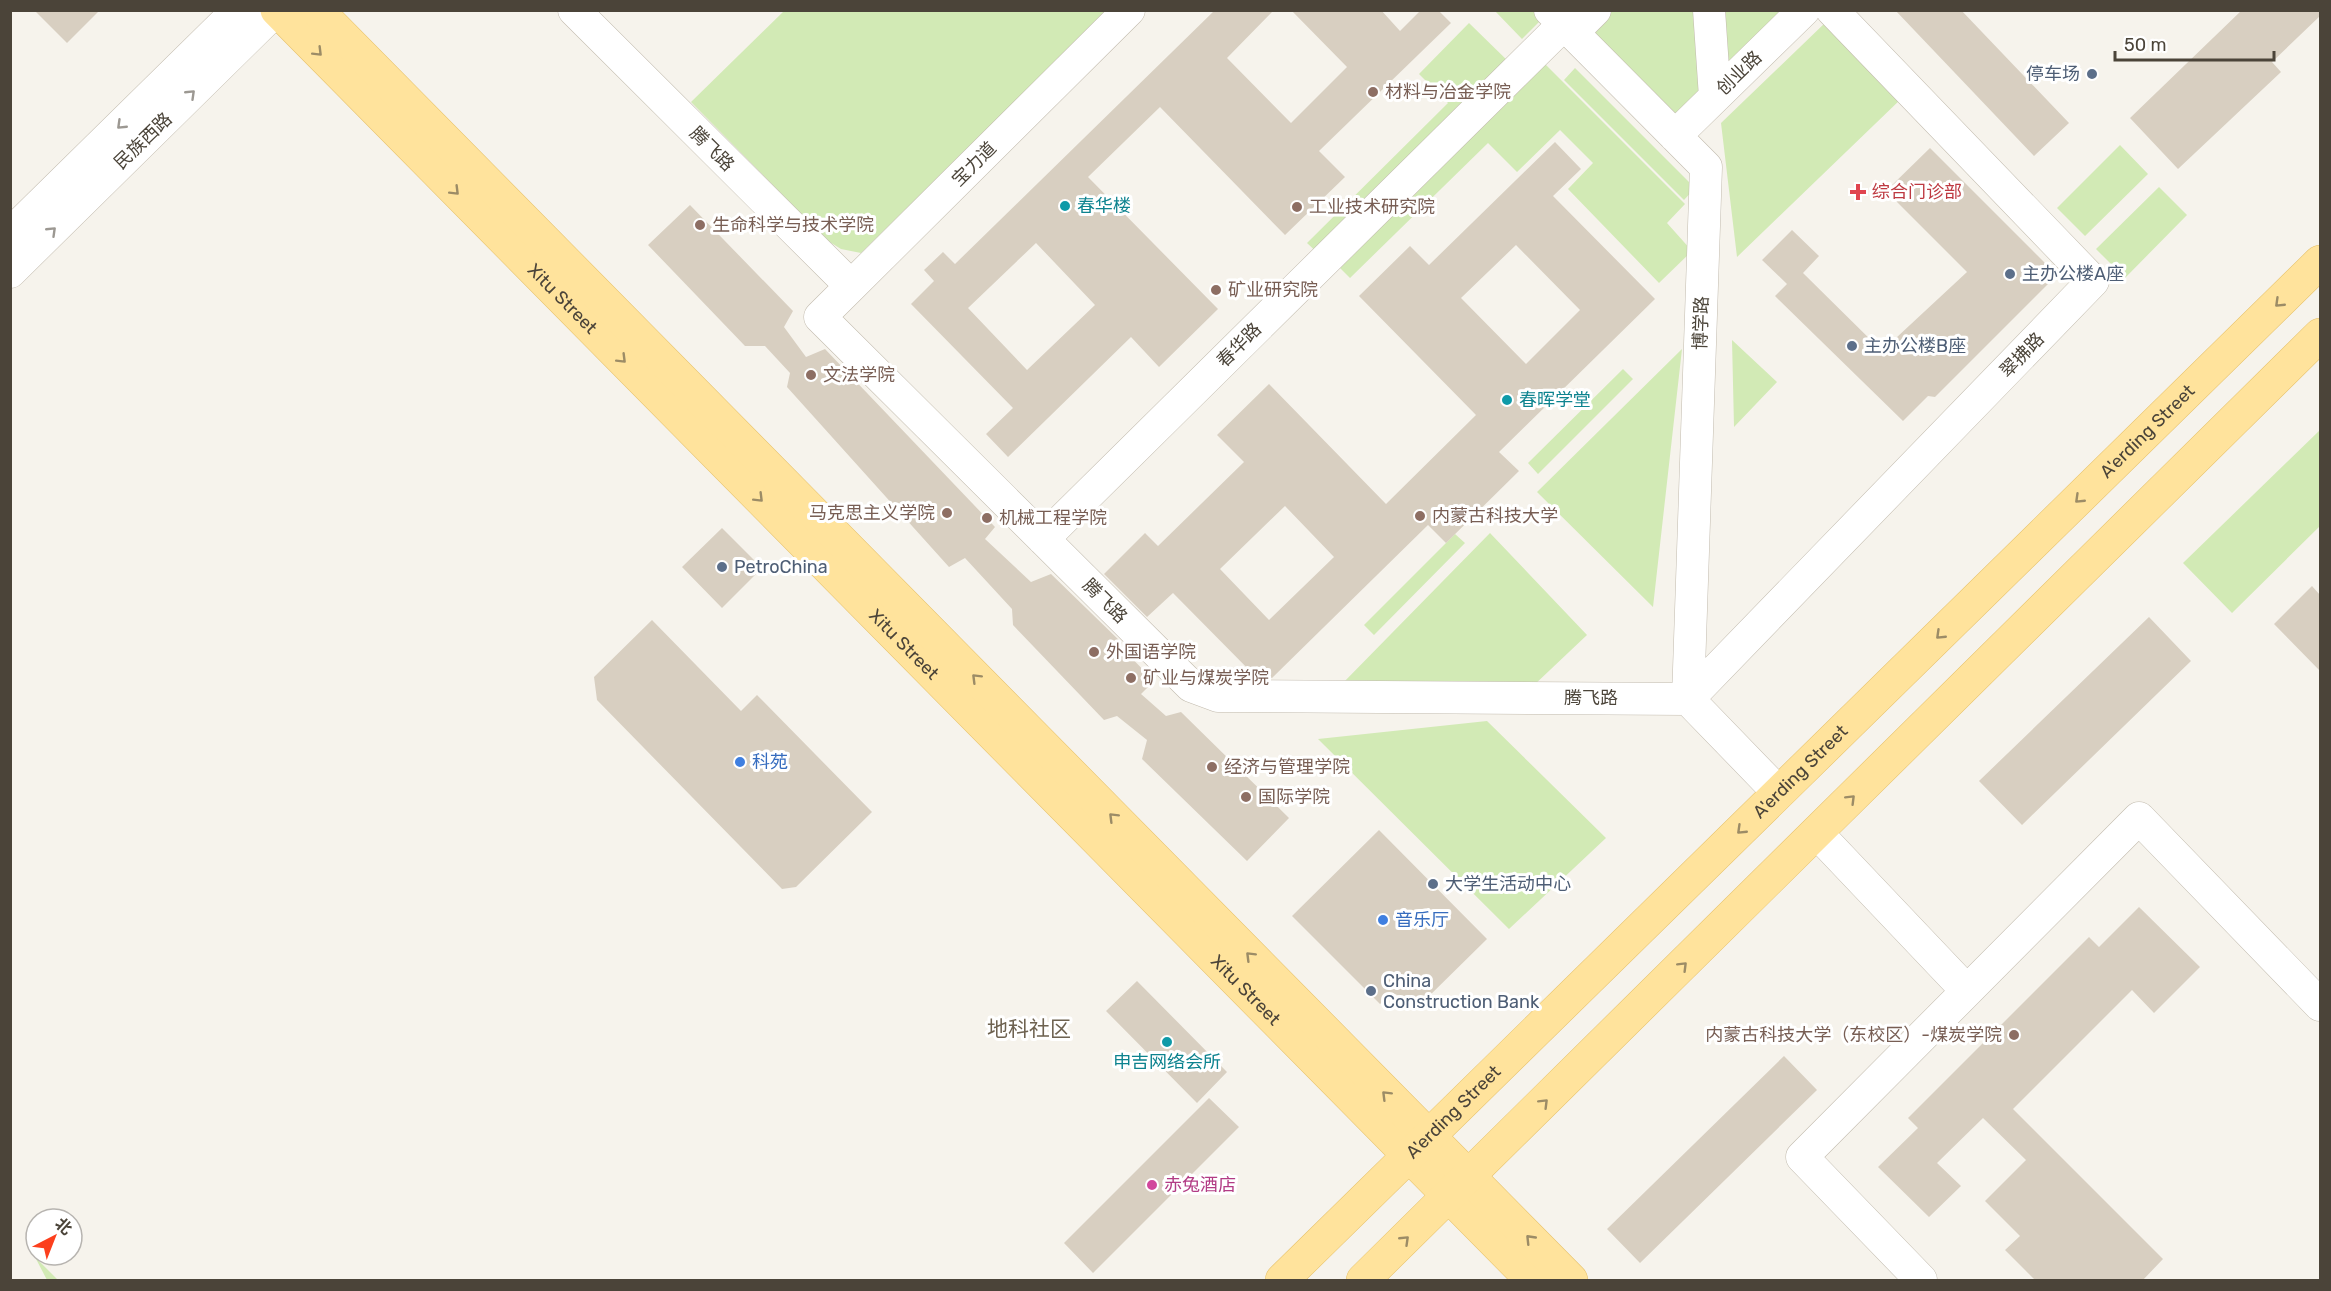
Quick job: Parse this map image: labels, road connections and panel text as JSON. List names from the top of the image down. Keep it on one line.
{"streets":{"main road":["Xitu Street","A'erding Street"],"street":["创业路","民族西路","腾飞路","宝力道","博学路","春华路","翠拂路"]},"crossings":[["创业路","博学路"],["民族西路","Xitu Street"],["腾飞路","宝力道"],["腾飞路","博学路"],["腾飞路","春华路"],["腾飞路","翠拂路"],["Xitu Street","A'erding Street"],["博学路","春华路"],["博学路","翠拂路"]],"districts":["地科社区"],"places":{"other":["停车场","材料与冶金学院","春华楼","工业技术研究院","生命科学与技术学院","主办公楼A座","矿业研究院","主办公楼B座","文法学院","春晖学堂","马克思主义学院","内蒙古科技大学","机械工程学院","PetroChina","外国语学院","矿业与煤炭学院","科苑","经济与管理学院","国际学院","大学生活动中心","音乐厅","China Construction Bank","内蒙古科技大学（东校区）-煤炭学院","申吉网络会所","赤兔酒店"],"health":["综合门诊部"]},"scale_bar":"50 m","north":"top right"}
